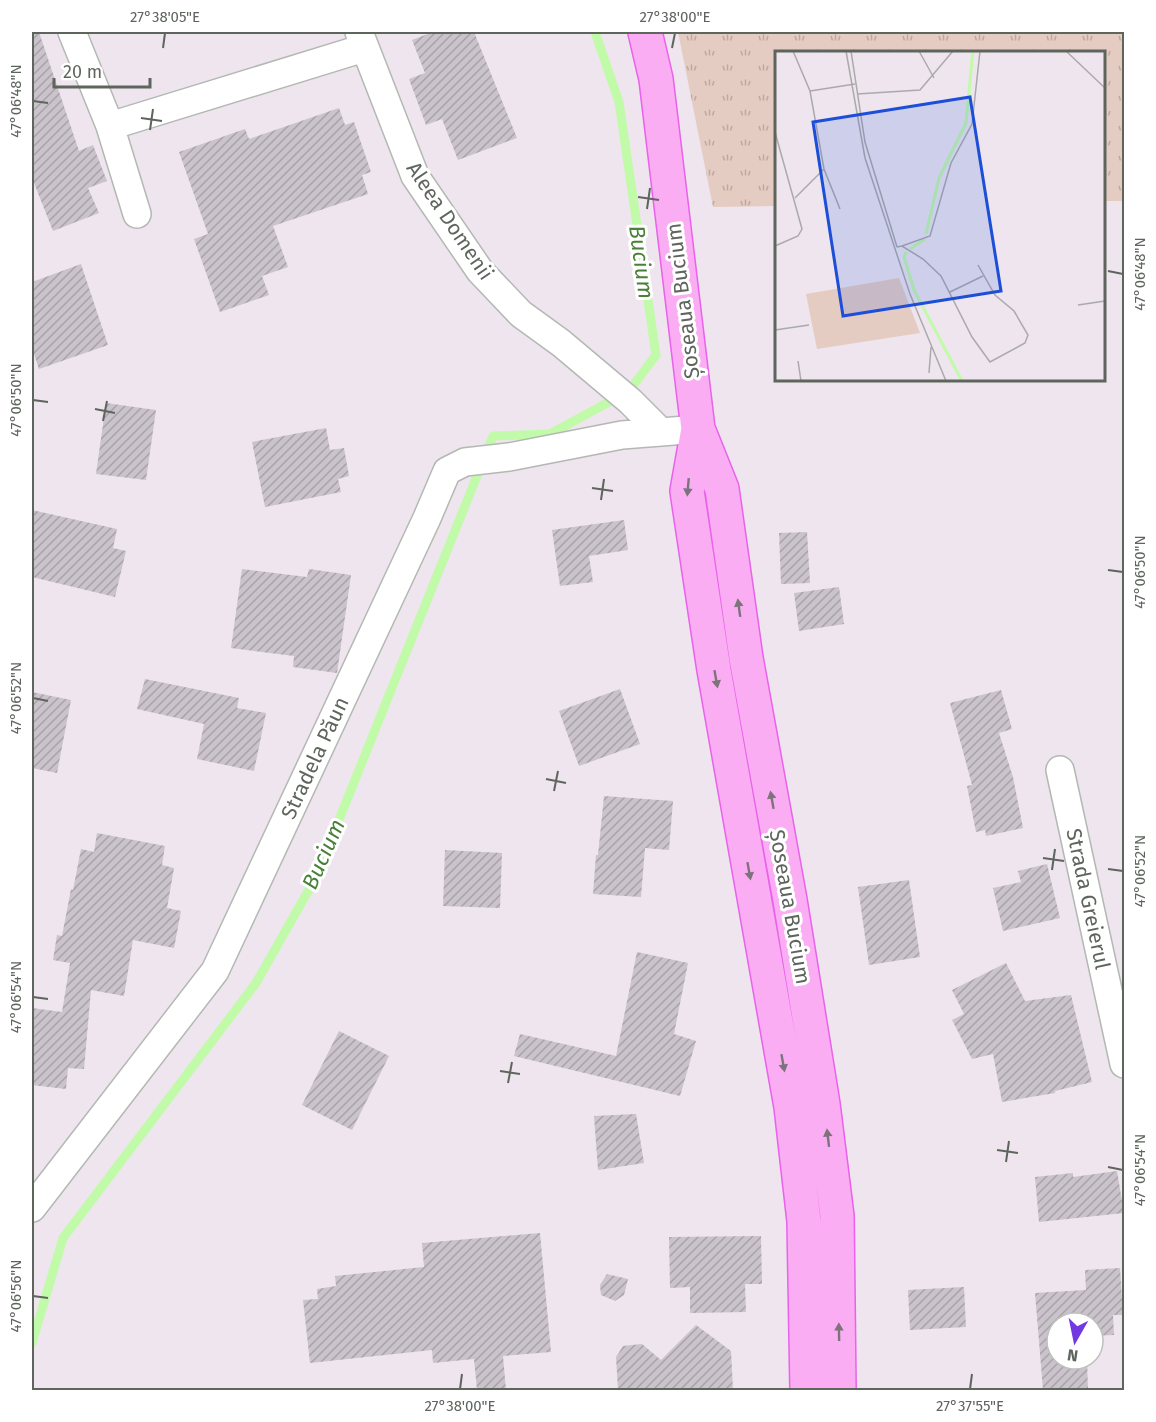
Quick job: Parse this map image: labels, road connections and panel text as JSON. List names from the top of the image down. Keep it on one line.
{"streets":{"main road":["Șoseaua Bucium"],"street":["Aleea Domenii","Stradela Păun","Strada Greierul"]},"crossings":[["Aleea Domenii","Stradela Păun"]],"water":["Bucium"],"scale_bar":"20 m","north":"bottom","coordinates":["27°38'05\"E","27°38'00\"E","47°06'48\"N","47°06'50\"N","47°06'52\"N","47°06'54\"N","47°06'56\"N","27°37'55\"E"]}
